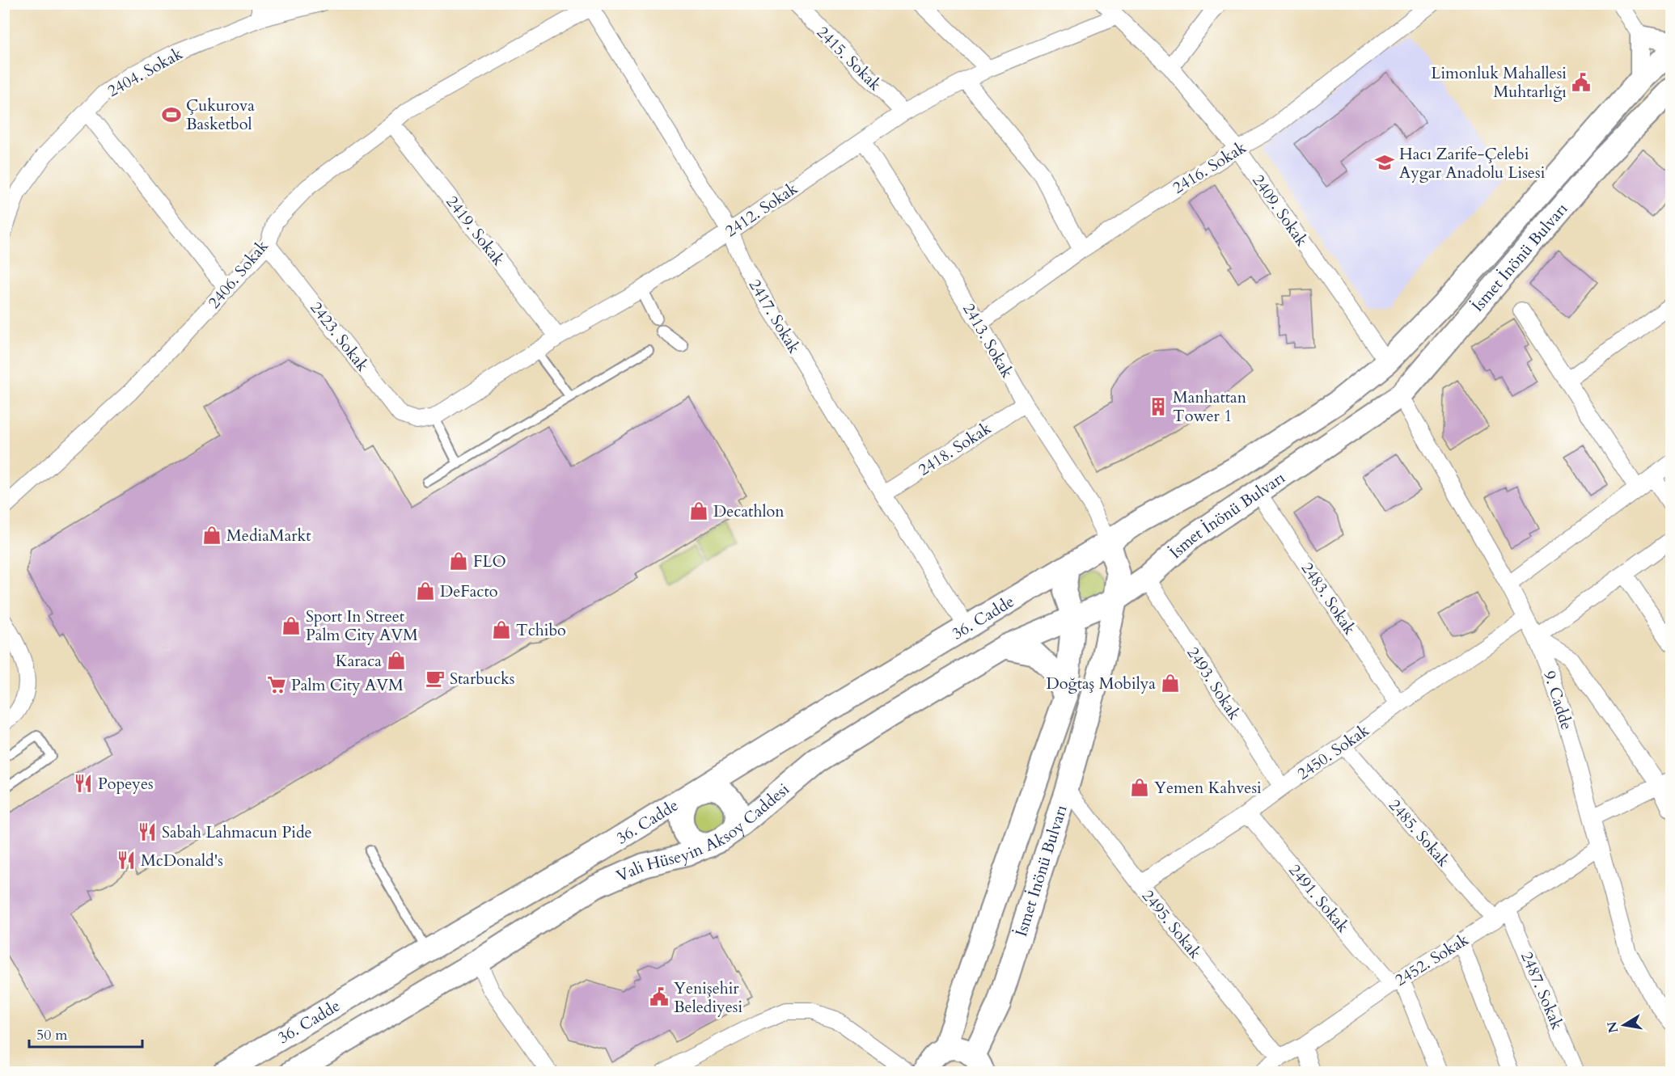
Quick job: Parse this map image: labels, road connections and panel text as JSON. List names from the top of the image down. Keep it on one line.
{"streets":{"main road":["İsmet İnönü Bulvarı","36. Cadde","Vali Hüseyin Aksoy Caddesi"],"street":["2415. Sokak","2404. Sokak","2416. Sokak","2412. Sokak","2409. Sokak","2419. Sokak","2406. Sokak","2417. Sokak","2423. Sokak","2413. Sokak","2418. Sokak","2483. Sokak","2493. Sokak","9. Cadde","2450. Sokak","2485. Sokak","2491. Sokak","2495. Sokak","2452. Sokak","2487. Sokak"]},"crossings":[["2415. Sokak","2412. Sokak"],["2416. Sokak","2409. Sokak"],["2416. Sokak","2413. Sokak"],["2412. Sokak","2409. Sokak"],["2412. Sokak","2419. Sokak"],["2412. Sokak","2417. Sokak"],["2412. Sokak","2423. Sokak"],["2412. Sokak","2413. Sokak"],["2409. Sokak","İsmet İnönü Bulvarı"],["2419. Sokak","2406. Sokak"],["İsmet İnönü Bulvarı","2413. Sokak"],["İsmet İnönü Bulvarı","2483. Sokak"],["İsmet İnönü Bulvarı","36. Cadde"],["İsmet İnönü Bulvarı","2493. Sokak"],["İsmet İnönü Bulvarı","9. Cadde"],["İsmet İnönü Bulvarı","Vali Hüseyin Aksoy Caddesi"],["İsmet İnönü Bulvarı","2495. Sokak"],["2406. Sokak","2417. Sokak"],["2406. Sokak","2423. Sokak"],["2417. Sokak","2418. Sokak"],["2417. Sokak","36. Cadde"],["2413. Sokak","2418. Sokak"],["2483. Sokak","2450. Sokak"],["36. Cadde","Vali Hüseyin Aksoy Caddesi"],["2493. Sokak","2450. Sokak"],["9. Cadde","2450. Sokak"],["9. Cadde","2452. Sokak"],["2450. Sokak","2485. Sokak"],["2450. Sokak","2491. Sokak"],["2450. Sokak","2495. Sokak"],["2485. Sokak","2452. Sokak"],["2491. Sokak","2452. Sokak"],["2495. Sokak","2452. Sokak"],["2452. Sokak","2487. Sokak"]],"places":{"public building":["Limonluk Mahallesi Muhtarlığı","Yenişehir Belediyesi"],"sports":["Çukurova Basketbol"],"school or university":["Hacı Zarife-Çelebi Aygar Anadolu Lisesi"],"building":["Manhattan Tower 1"],"shop":["Decathlon","MediaMarkt","FLO","DeFacto","Sport In Street Palm City AVM","Tchibo","Karaca","Doğtaş Mobilya","Yemen Kahvesi"],"cafe":["Starbucks"],"supermarket":["Palm City AVM"],"restaurant":["Popeyes","Sabah Lahmacun Pide","McDonald's"]},"scale_bar":"50 m","north":"left"}
